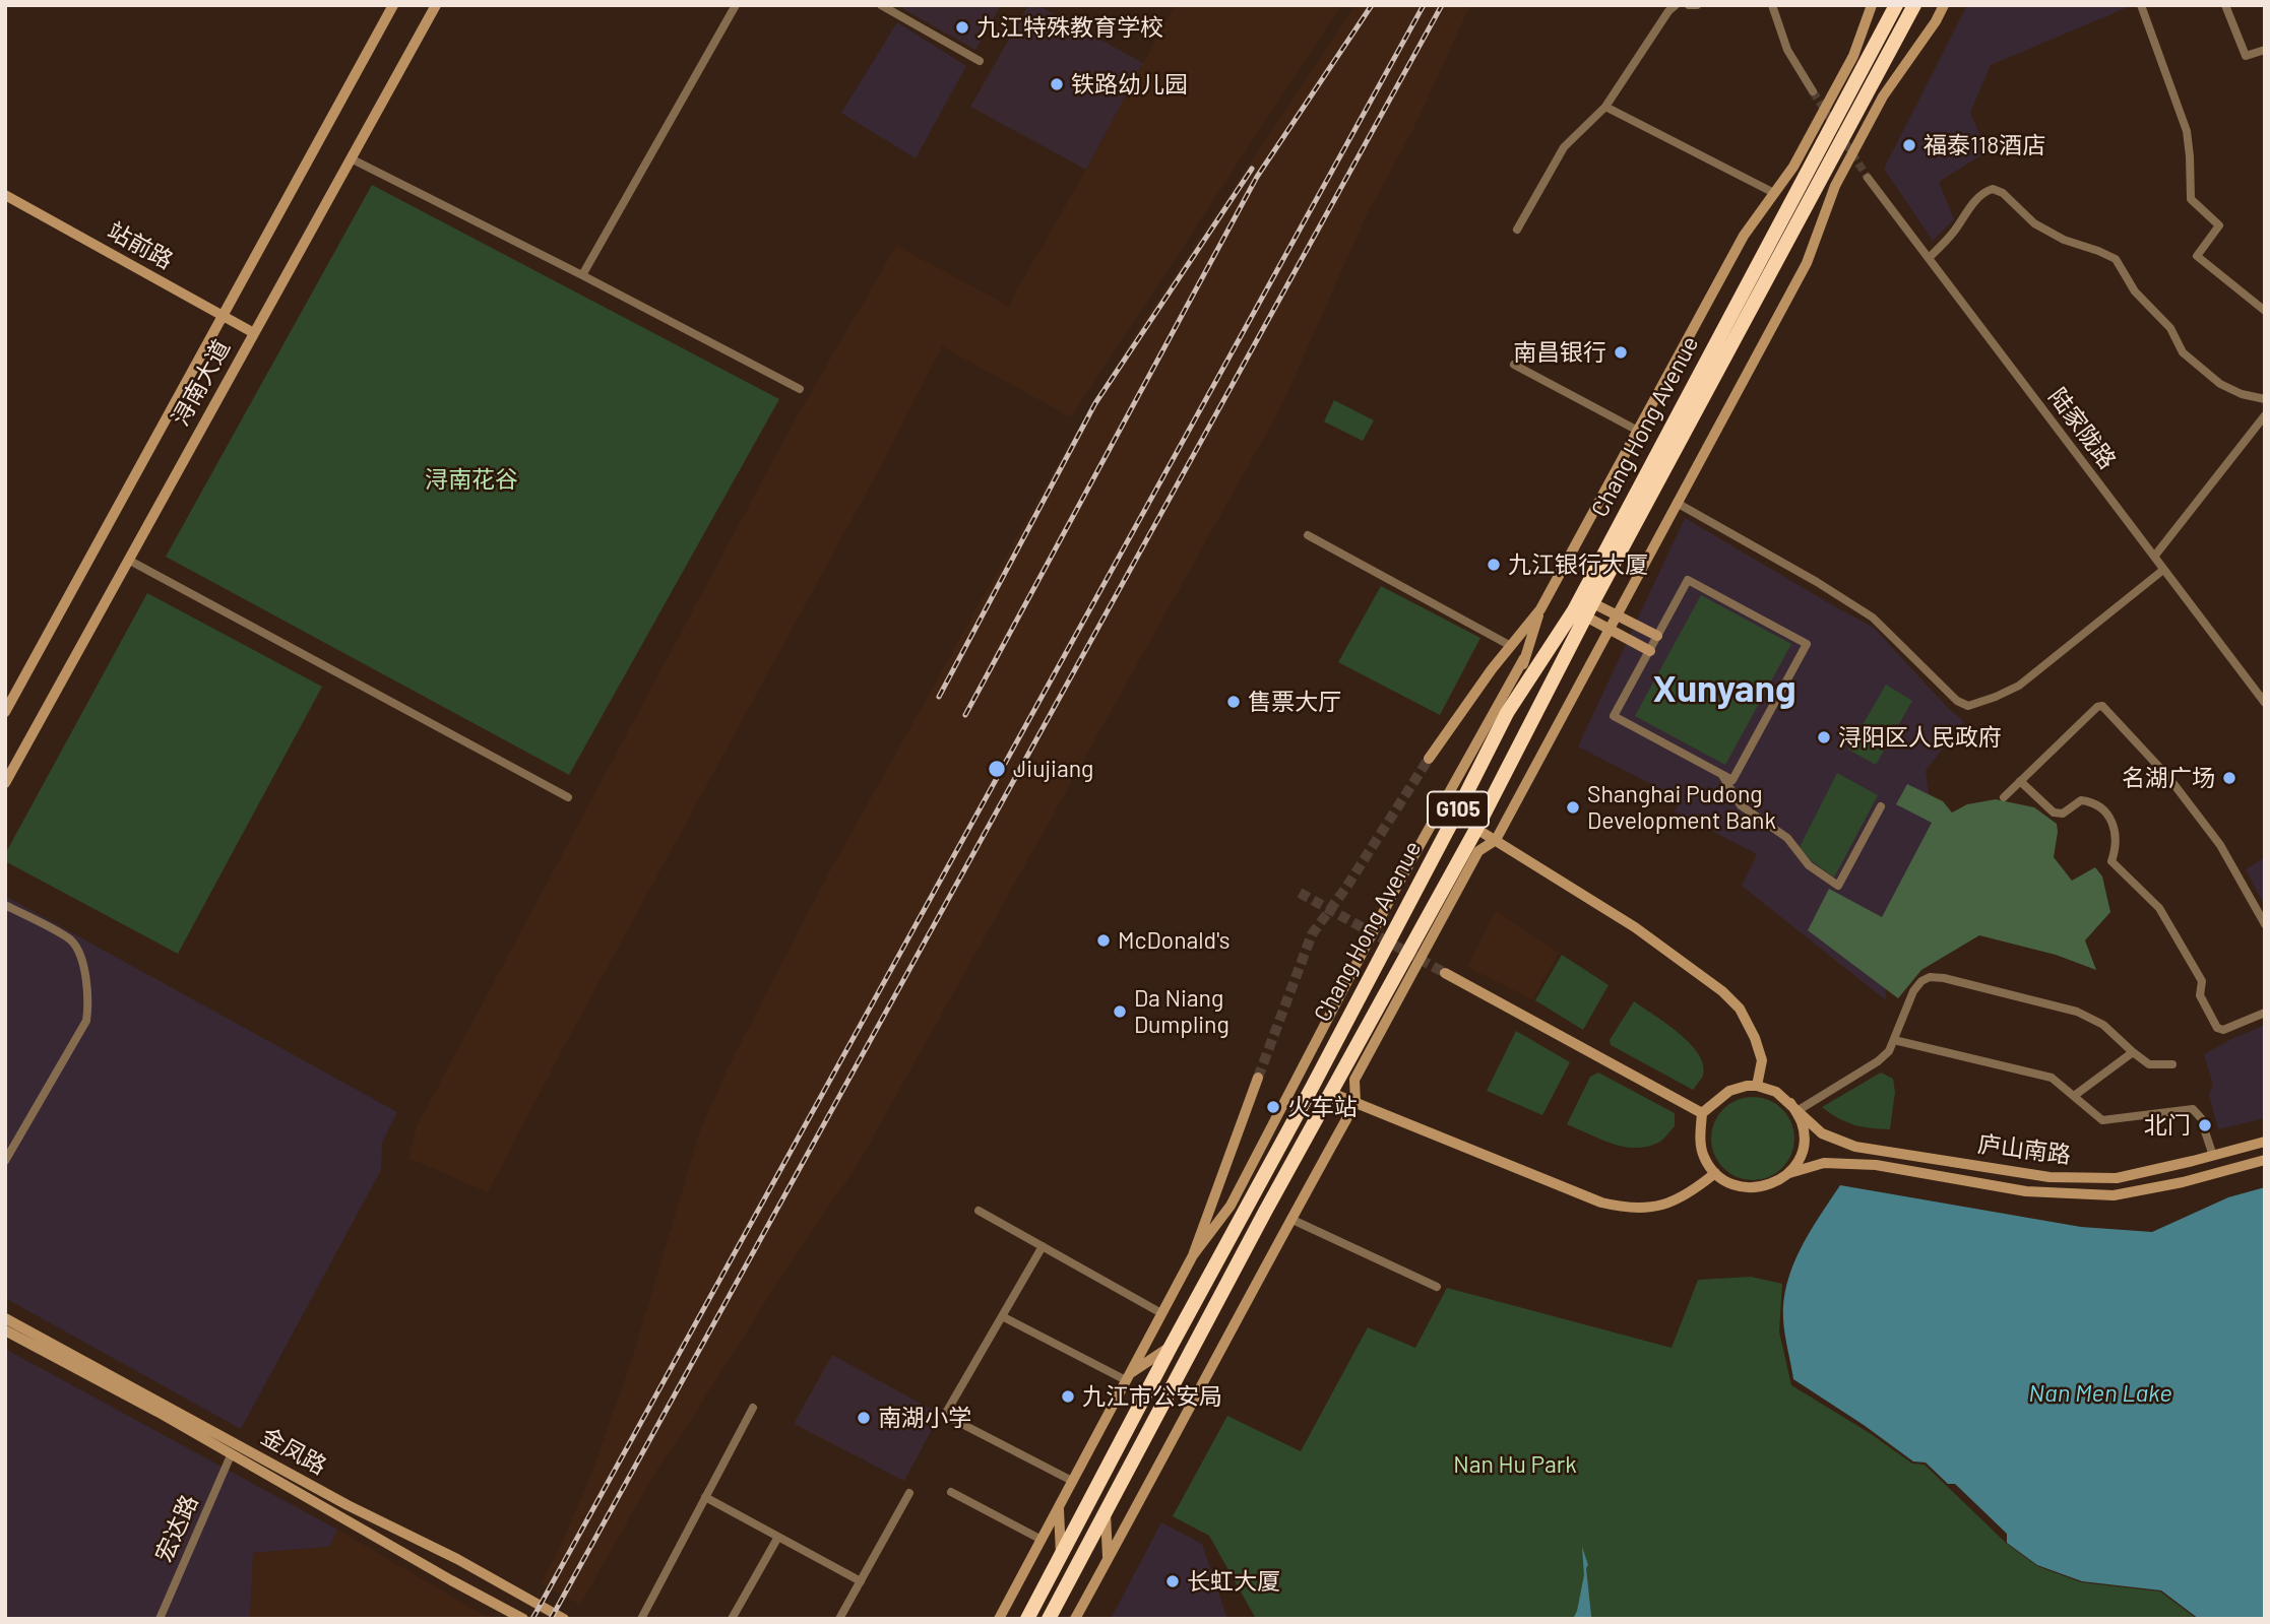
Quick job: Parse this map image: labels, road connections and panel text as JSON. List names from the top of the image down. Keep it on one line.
{"streets":{"highway":["Chang Hong Avenue","G105"],"street":["站前路","浔南大道","陆家陇路","庐山南路","金凤路","宏达路"]},"crossings":[["站前路","浔南大道"],["金凤路","宏达路"]],"districts":["Xunyang"],"water":["Nan Men Lake"],"parks":["浔南花谷","Nan Hu Park"],"places":["九江特殊教育学校","铁路幼儿园","福泰118酒店","南昌银行","九江银行大厦","售票大厅","浔阳区人民政府","Jiujiang","名湖广场","Shanghai Pudong Development Bank","McDonald's","Da Niang Dumpling","火车站","北门","九江市公安局","南湖小学","长虹大厦"]}
